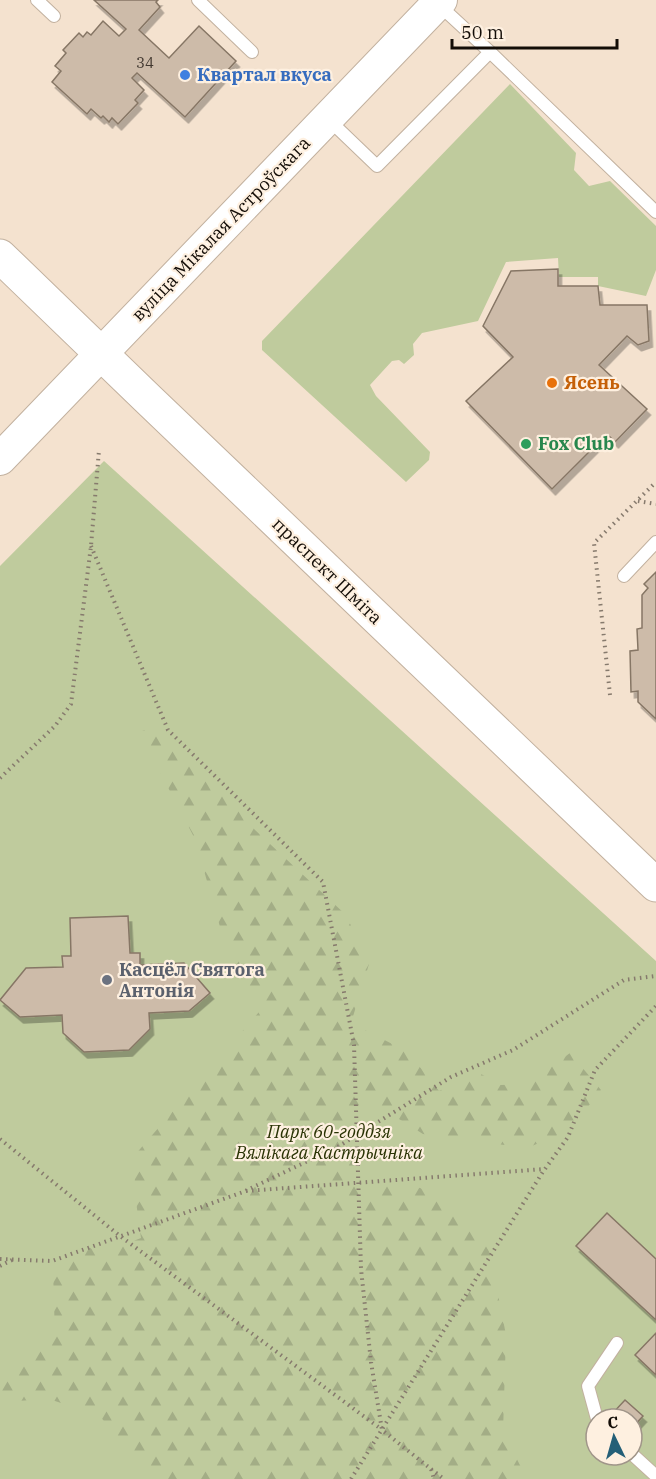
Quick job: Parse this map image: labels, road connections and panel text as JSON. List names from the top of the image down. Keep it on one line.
{"streets":{"main road":["вуліца Мікалая Астроўскага","праспект Шміта"]},"crossings":[["вуліца Мікалая Астроўскага","праспект Шміта"]],"parks":["Парк 60-годдзя Вялікага Кастрычніка"],"places":["Квартал вкуса","Ясень","Fox Club","Касцёл Святога Антонія"],"house_numbers":["34"],"scale_bar":"50 m","north":"top"}
